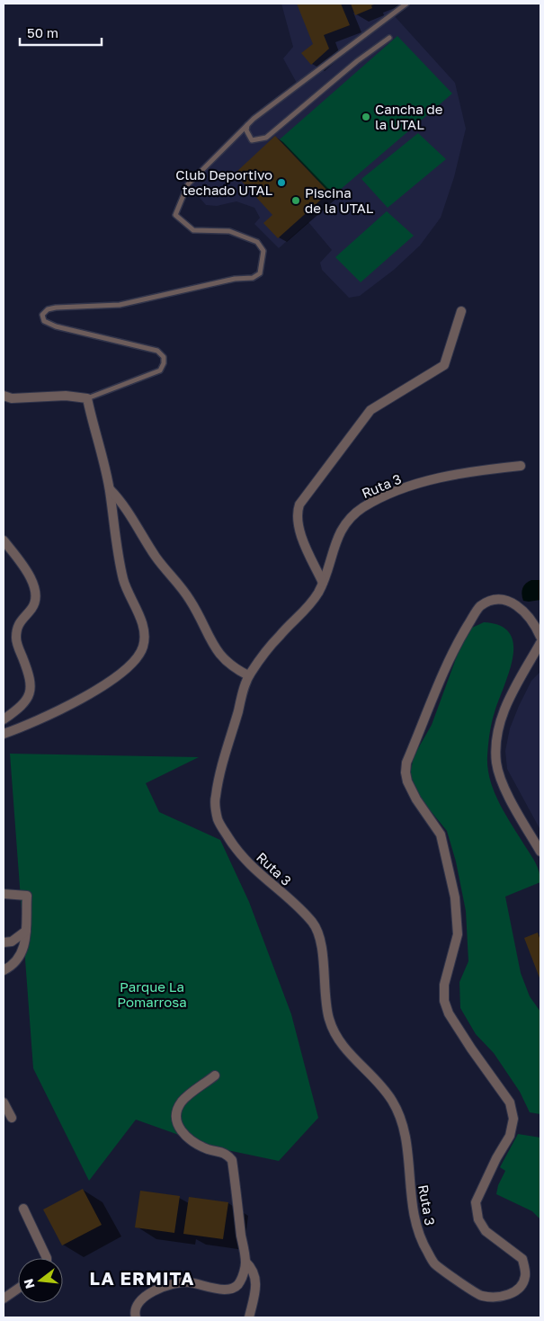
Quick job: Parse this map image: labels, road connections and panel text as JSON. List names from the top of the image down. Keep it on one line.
{"streets":{"street":["Ruta 3"]},"districts":["LA ERMITA"],"parks":["Parque La Pomarrosa"],"places":["Cancha de la UTAL","Club Deportivo techado UTAL","Piscina de la UTAL"],"scale_bar":"50 m","north":"left"}
